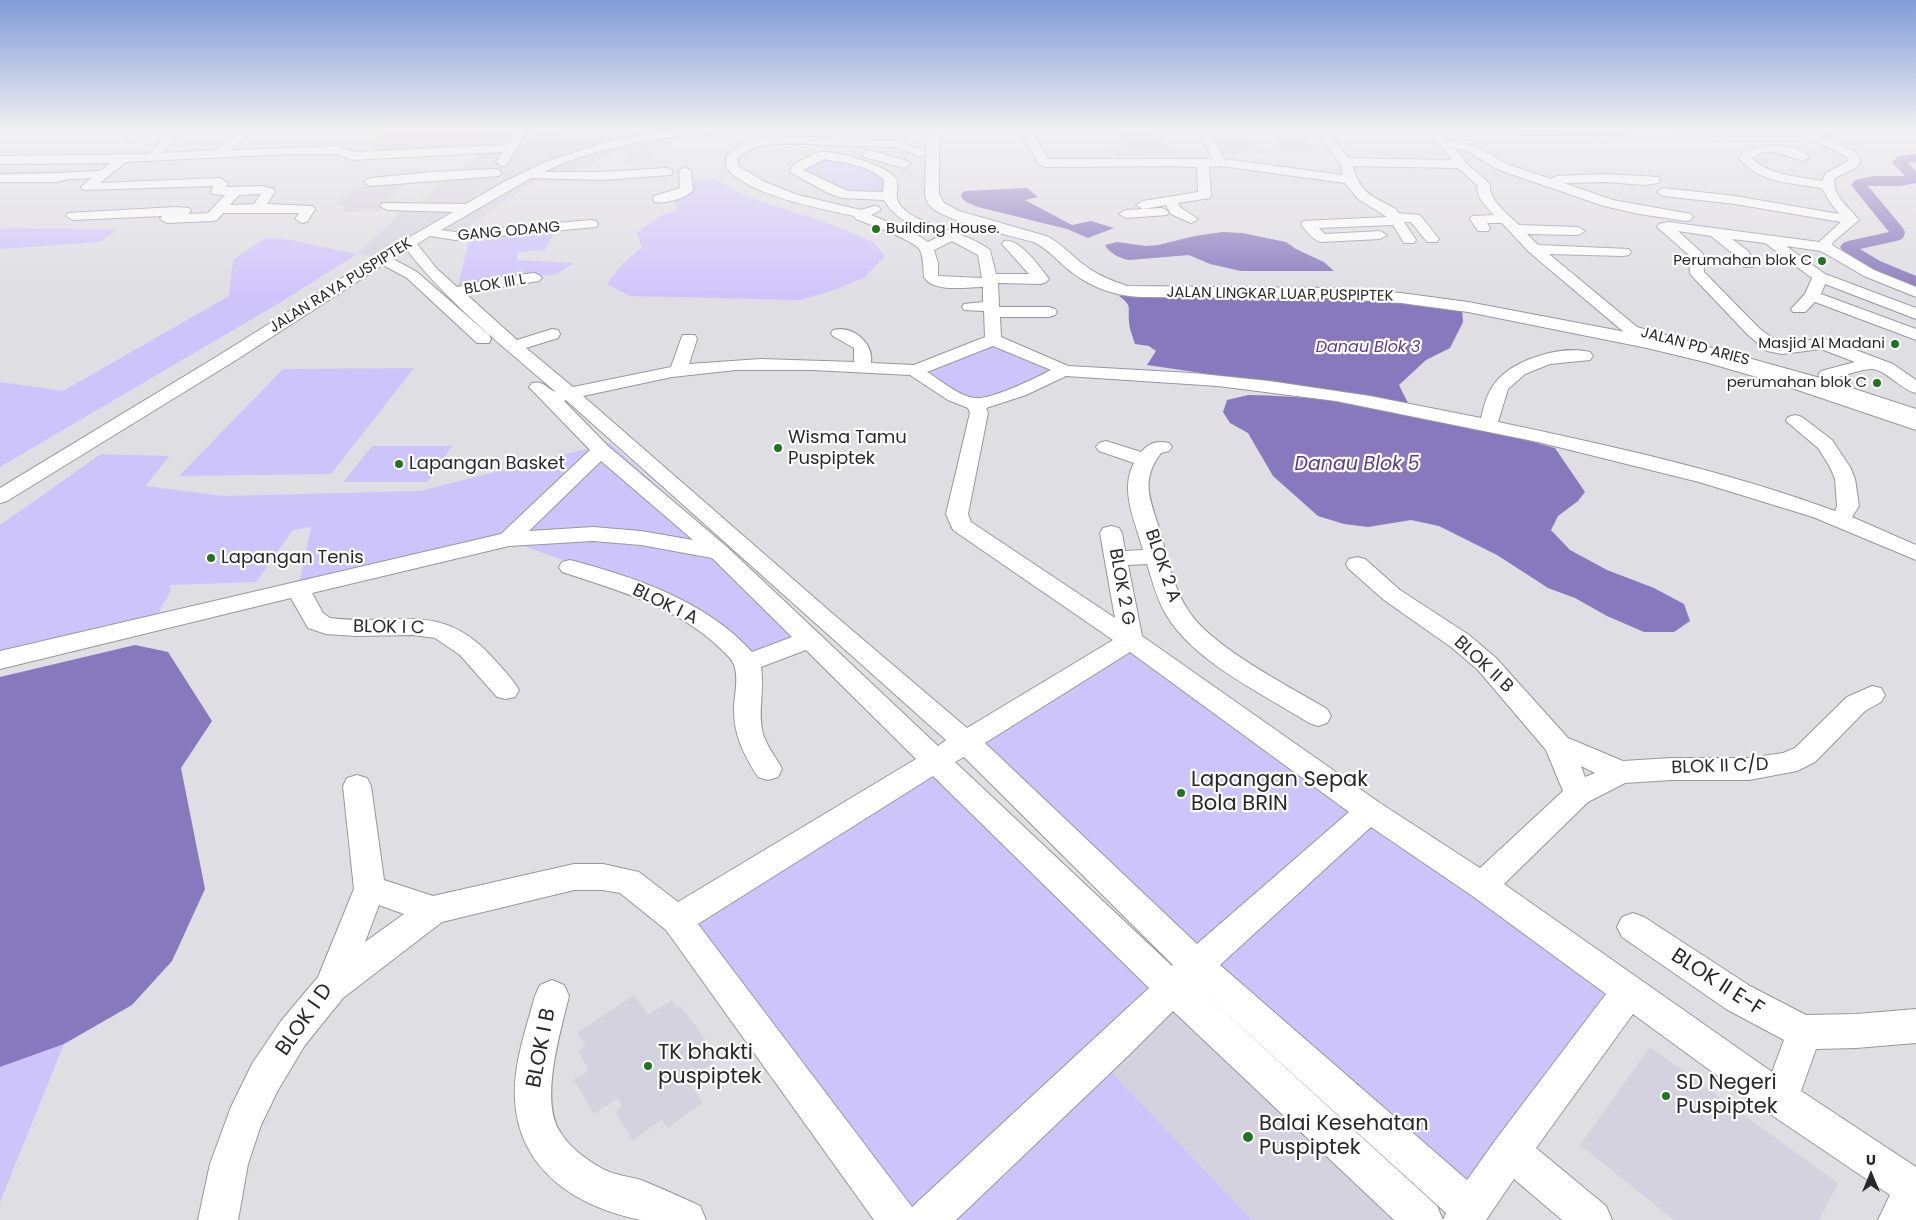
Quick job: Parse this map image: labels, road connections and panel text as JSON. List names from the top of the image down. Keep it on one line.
{"streets":{"main road":["JALAN LINGKAR LUAR PUSPIPTEK"],"street":["GANG ODANG","BLOK III L","JALAN RAYA PUSPIPTEK","JALAN PD ARIES","BLOK 2 A","BLOK 2 G","BLOK I A","BLOK I C","BLOK II B","BLOK II C/D","BLOK II E-F","BLOK I D","BLOK I B"]},"crossings":[["GANG ODANG","JALAN RAYA PUSPIPTEK"],["BLOK II B","BLOK II C/D"]],"water":["Danau Blok 3","Danau Blok 5"],"places":["Building House.","Perumahan blok C","Masjid Al Madani","perumahan blok C","Wisma Tamu Puspiptek","Lapangan Basket","Lapangan Tenis","Lapangan Sepak Bola BRIN","TK bhakti puspiptek","SD Negeri Puspiptek","Balai Kesehatan Puspiptek"],"north":"top"}
